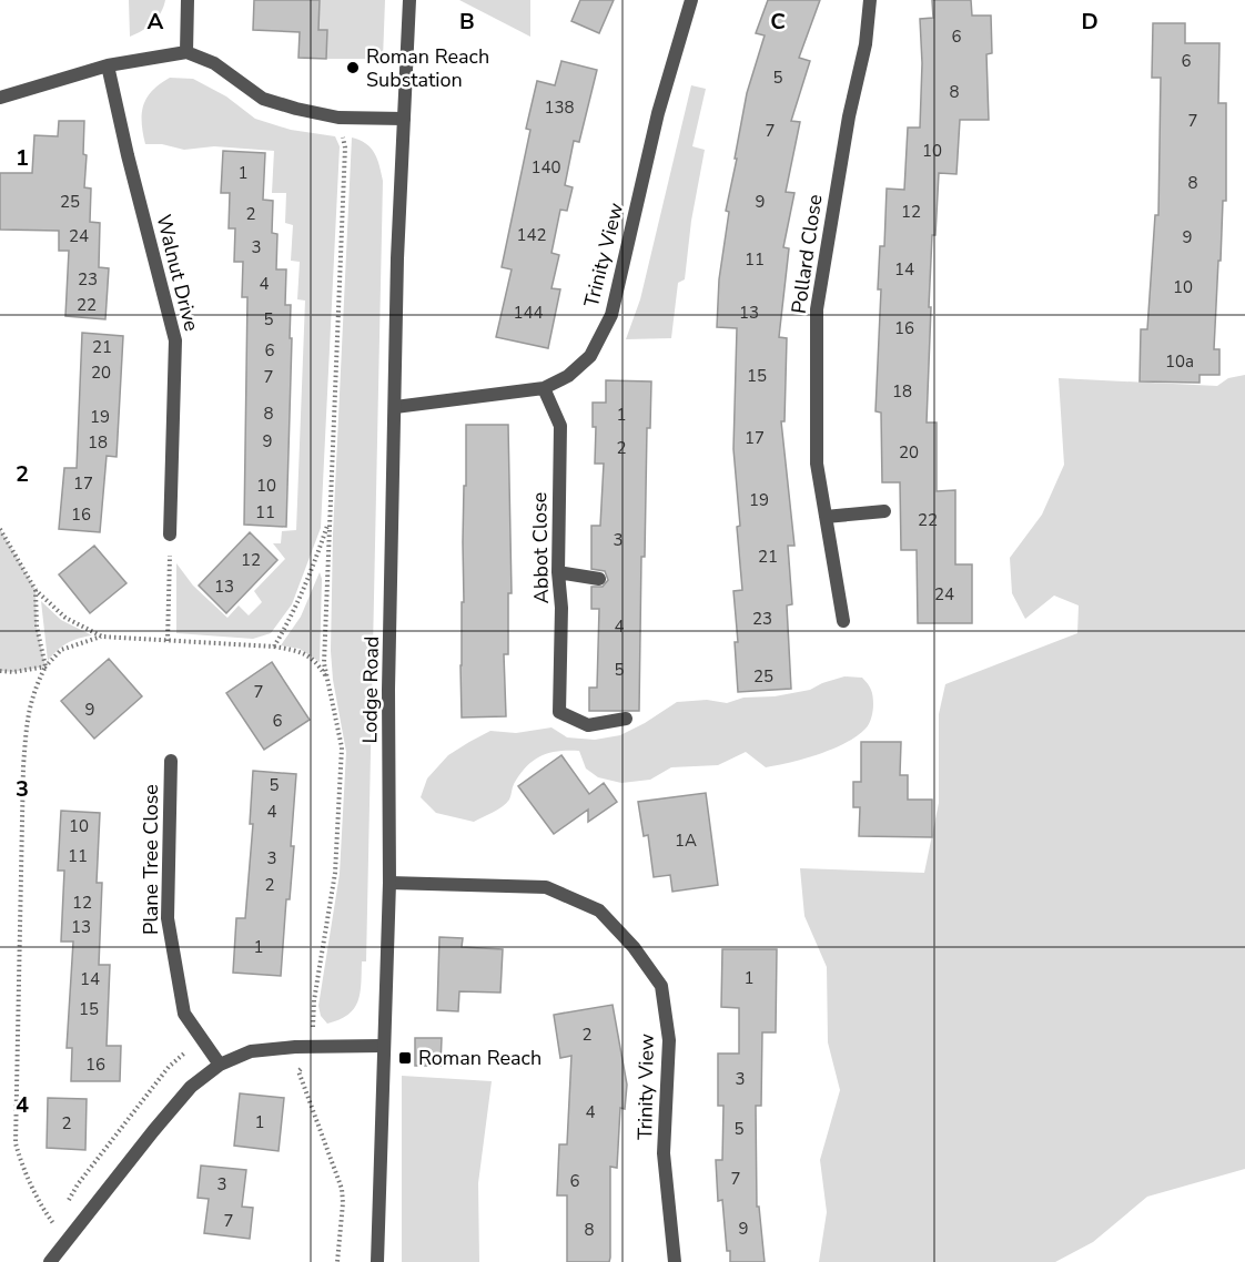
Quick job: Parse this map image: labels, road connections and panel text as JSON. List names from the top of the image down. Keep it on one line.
{"streets":{"street":["Pollard Close","Trinity View","Walnut Drive","Abbot Close","Lodge Road","Plane Tree Close"]},"crossings":[["Trinity View","Abbot Close"],["Trinity View","Lodge Road"]],"places":{"other":["Roman Reach Substation"],"transit":["Roman Reach"]},"house_numbers":["6","6","5","8","138","7","7","10","140","1","8","25","9","12","2","142","24","9","3","11","14","23","4","10","22","144","13","5","16","21","6","10a","20","15","7","18","8","1","19","17","9","18","2","20","17","10","19","11","16","22","3","21","12","13","24","23","4","5","25","7","9","6","5","4","10","1A","11","3","2","12","13","1","1","14","15","2","16","3","4","1","2","5","7","6","3","7","9","8"],"grid":{"columns":["A","B","C","D"],"rows":["1","2","3","4"]}}
